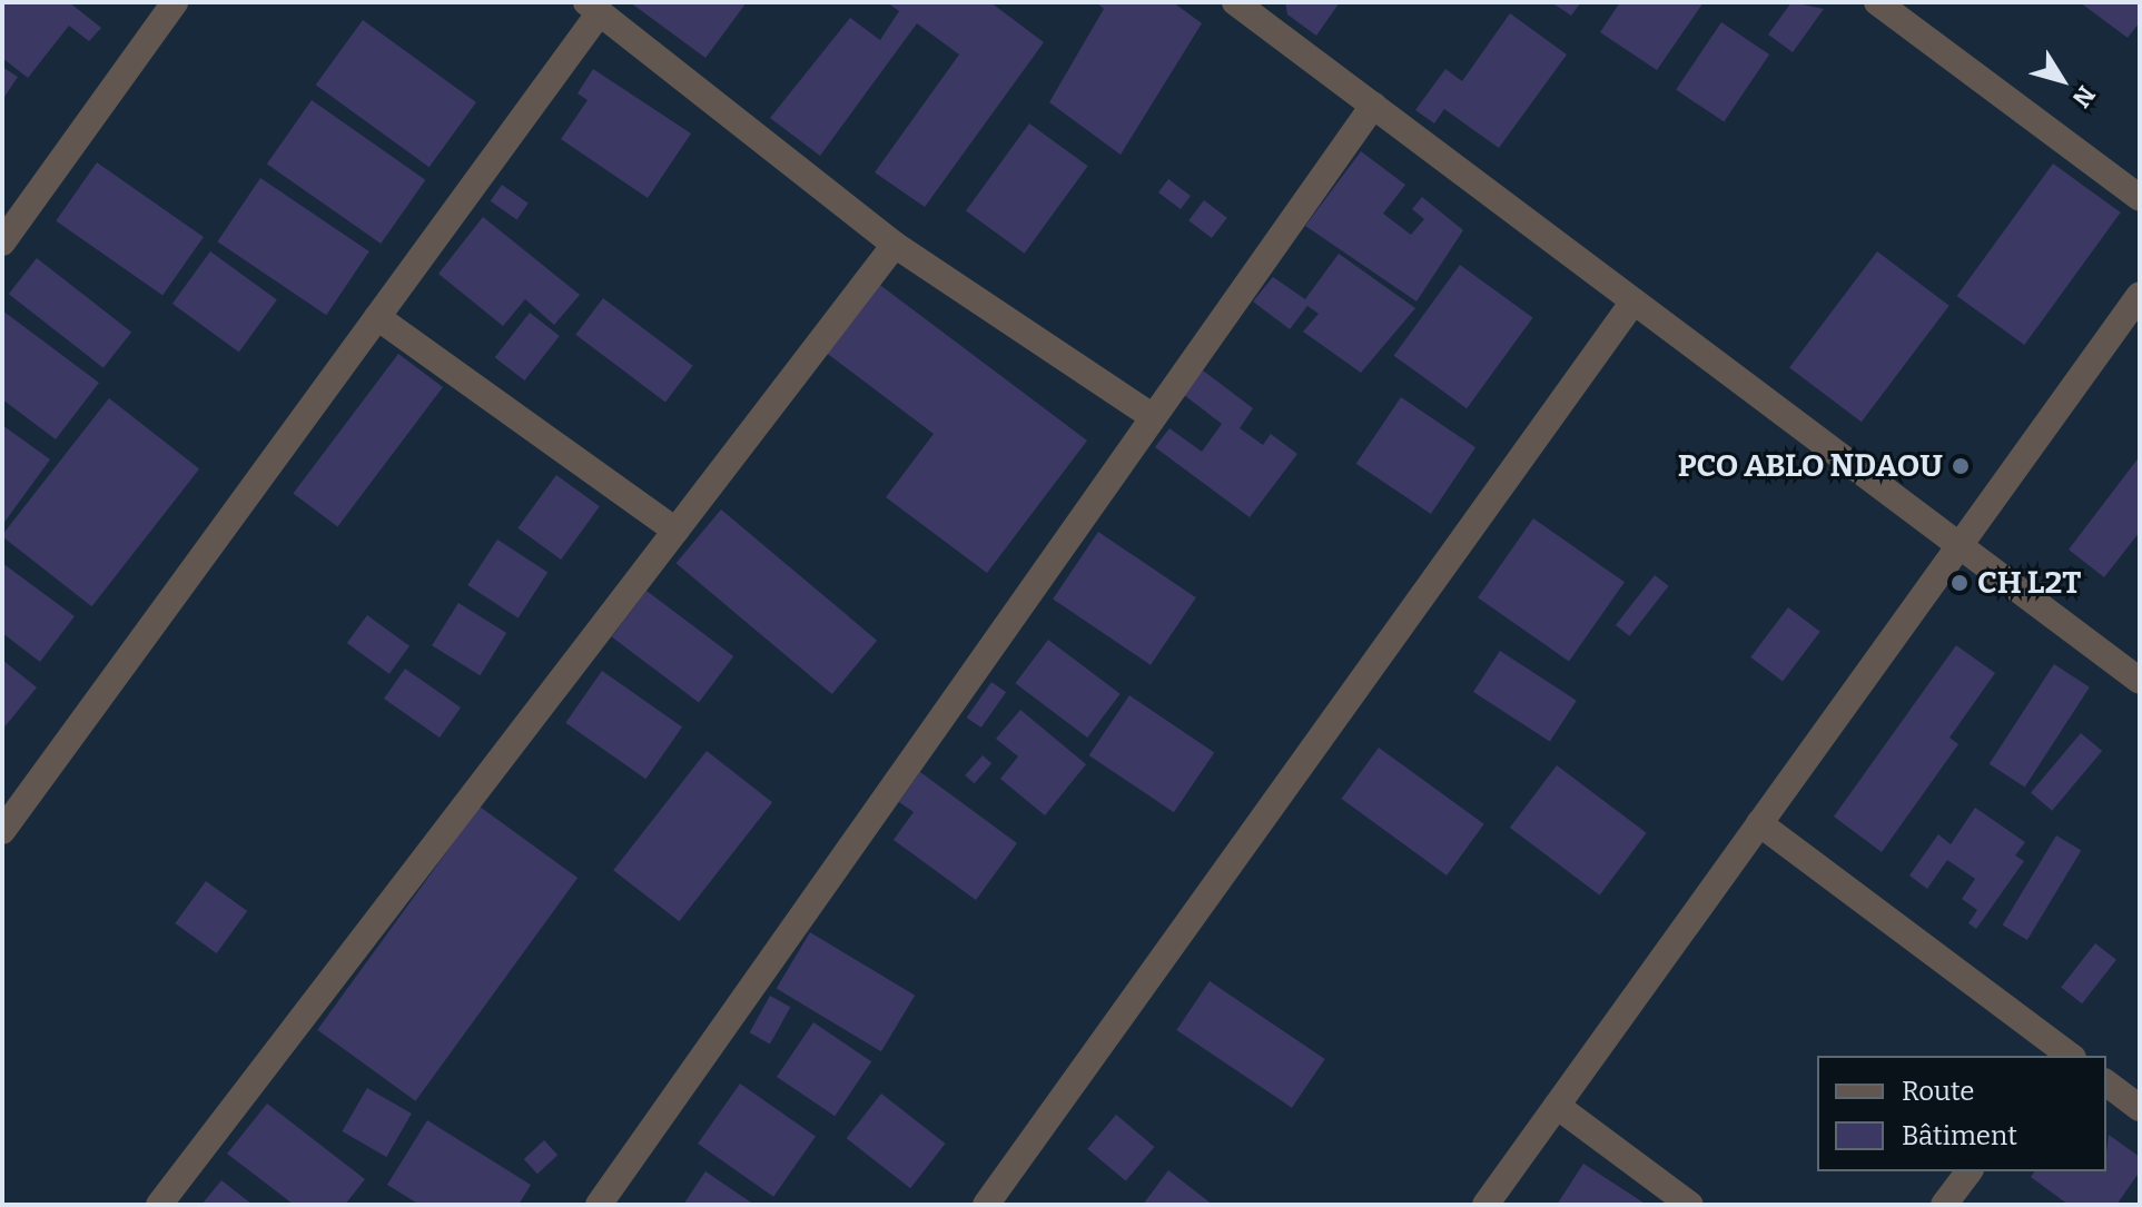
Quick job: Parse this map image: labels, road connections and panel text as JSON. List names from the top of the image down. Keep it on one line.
{"places":["PCO ABLO NDAOU","CH L2T"],"legend":["Route","Bâtiment"],"north":"bottom right"}
